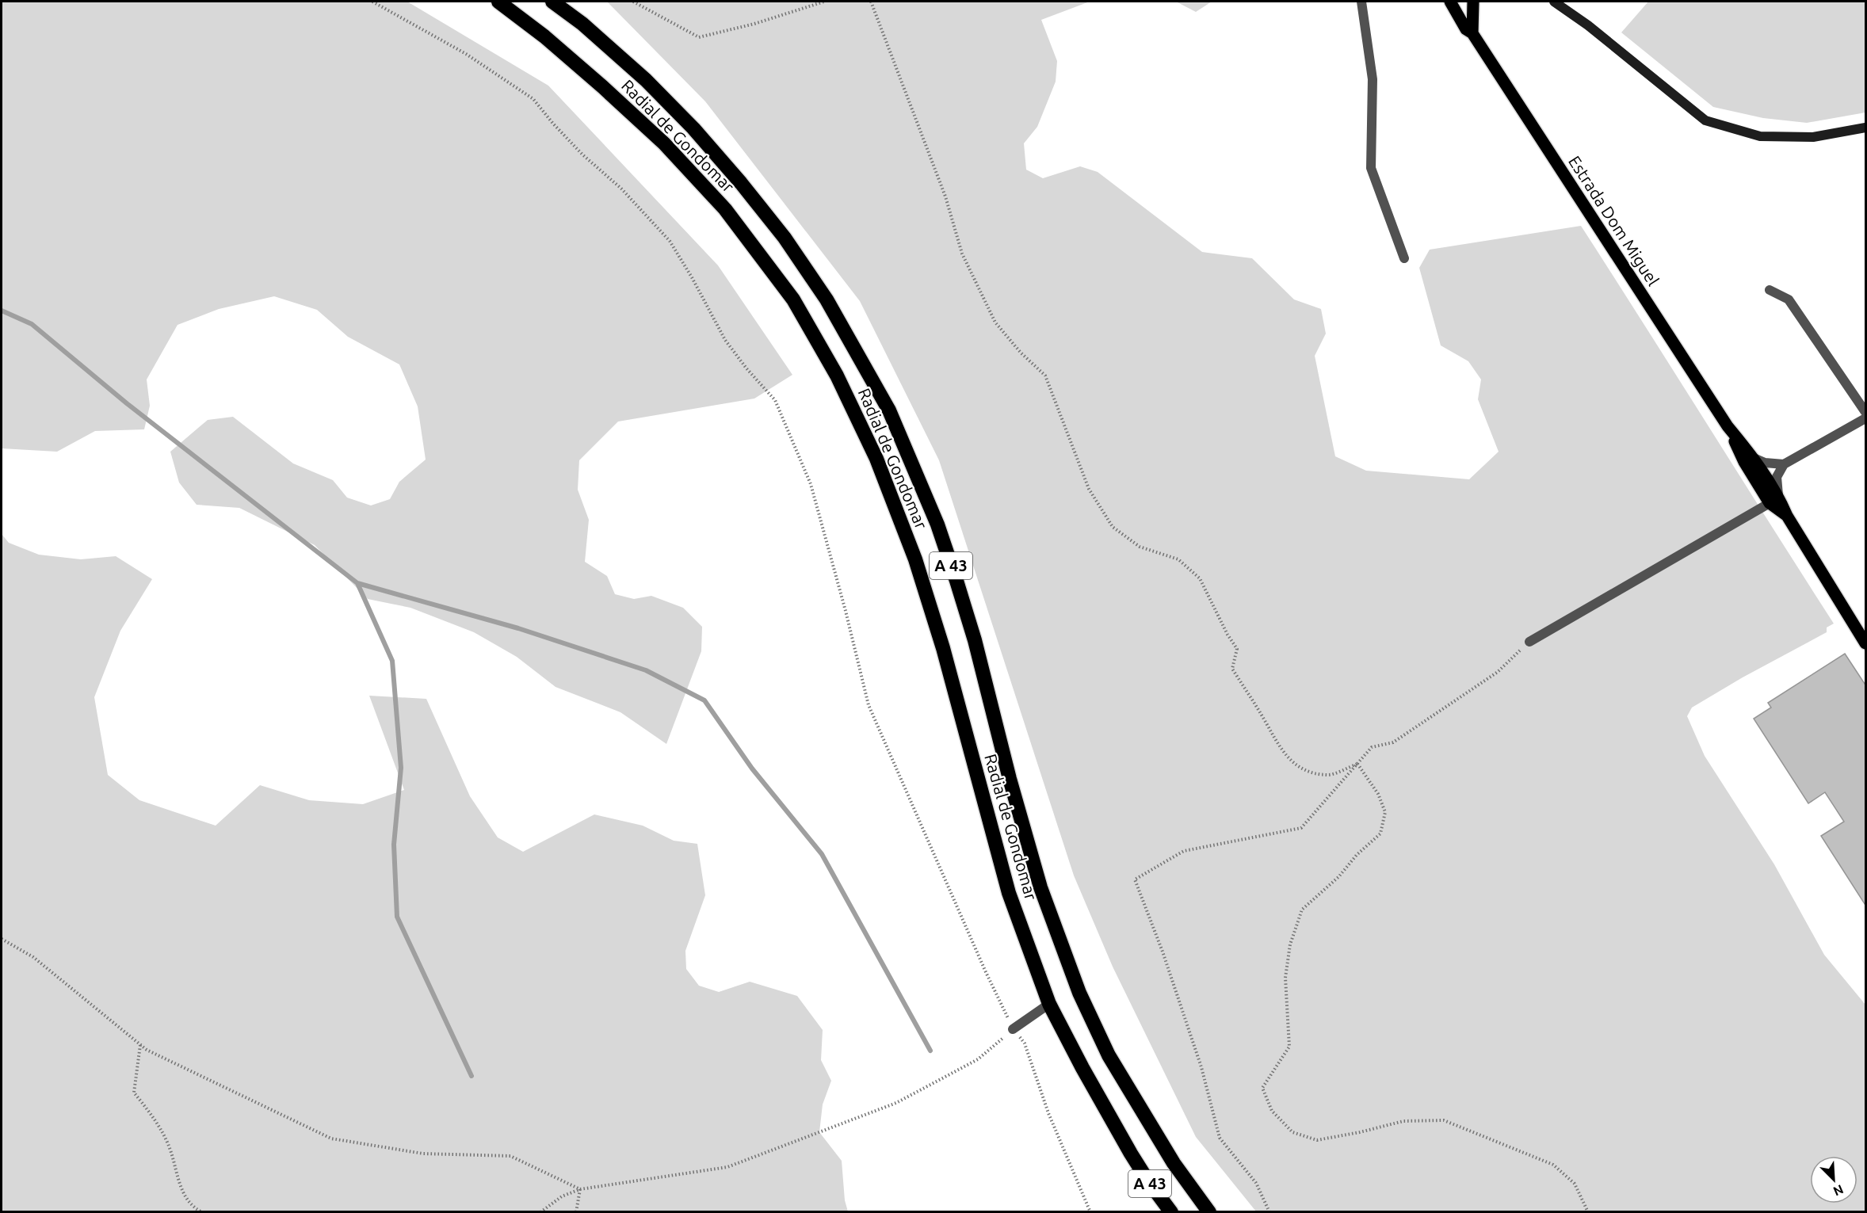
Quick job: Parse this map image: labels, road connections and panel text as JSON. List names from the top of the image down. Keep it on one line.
{"streets":{"highway":["Radial de Gondomar","A 43"],"main road":["Estrada Dom Miguel"]},"north":"bottom right"}
